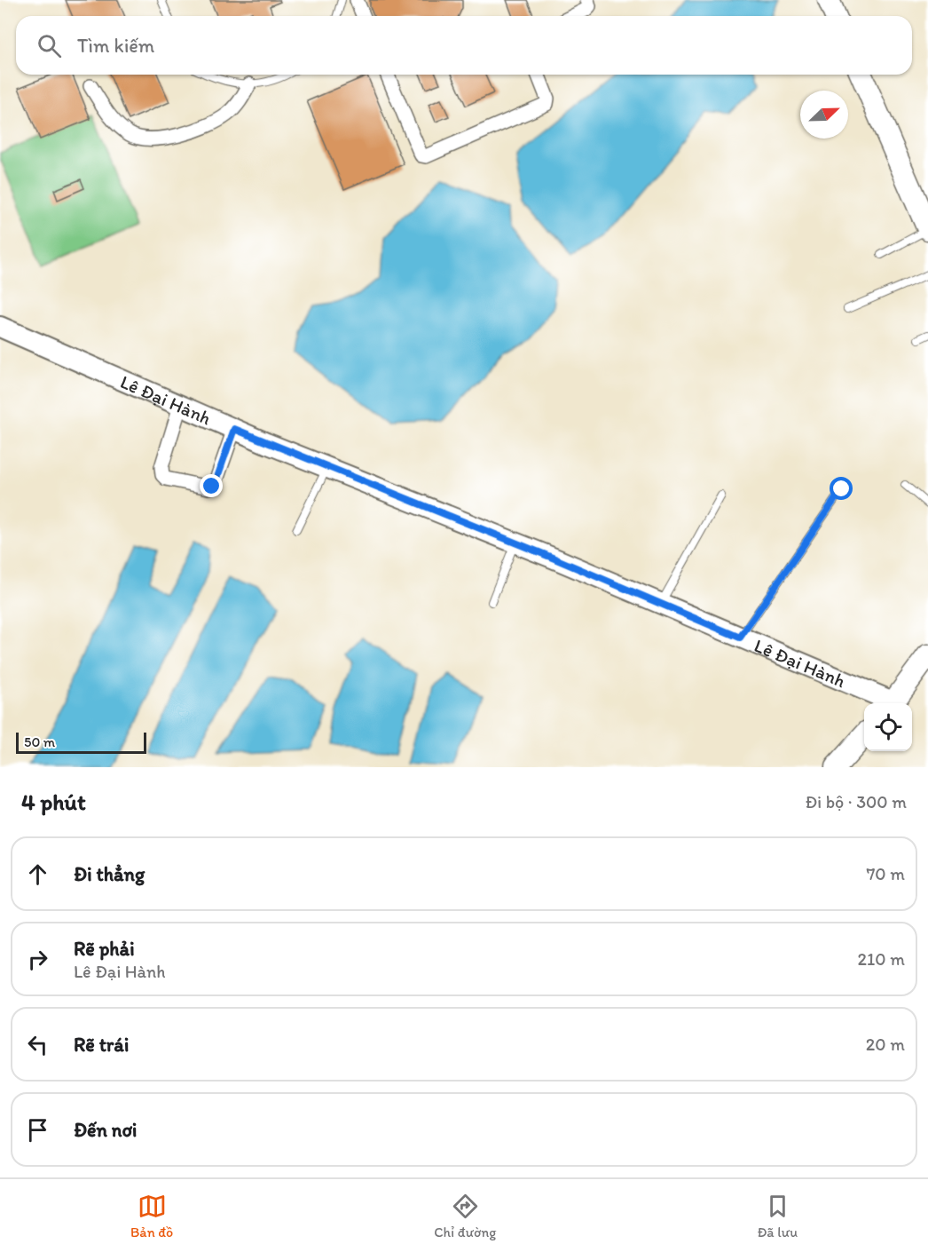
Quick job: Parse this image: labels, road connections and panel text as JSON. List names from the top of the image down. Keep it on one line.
{"streets":{"main road":["Lê Đại Hành"]},"scale_bar":"50 m","north":"top right","page":{"search":"Tìm kiếm","scale":"50 m","heading":["4 phút","Đi bộ · 300 m"],"list":[["Đi thẳng","70 m"],["Rẽ phải","Lê Đại Hành","210 m"],["Rẽ trái","20 m"],"Đến nơi"],"nav":["Bản đồ","Chỉ đường","Đã lưu"]}}
